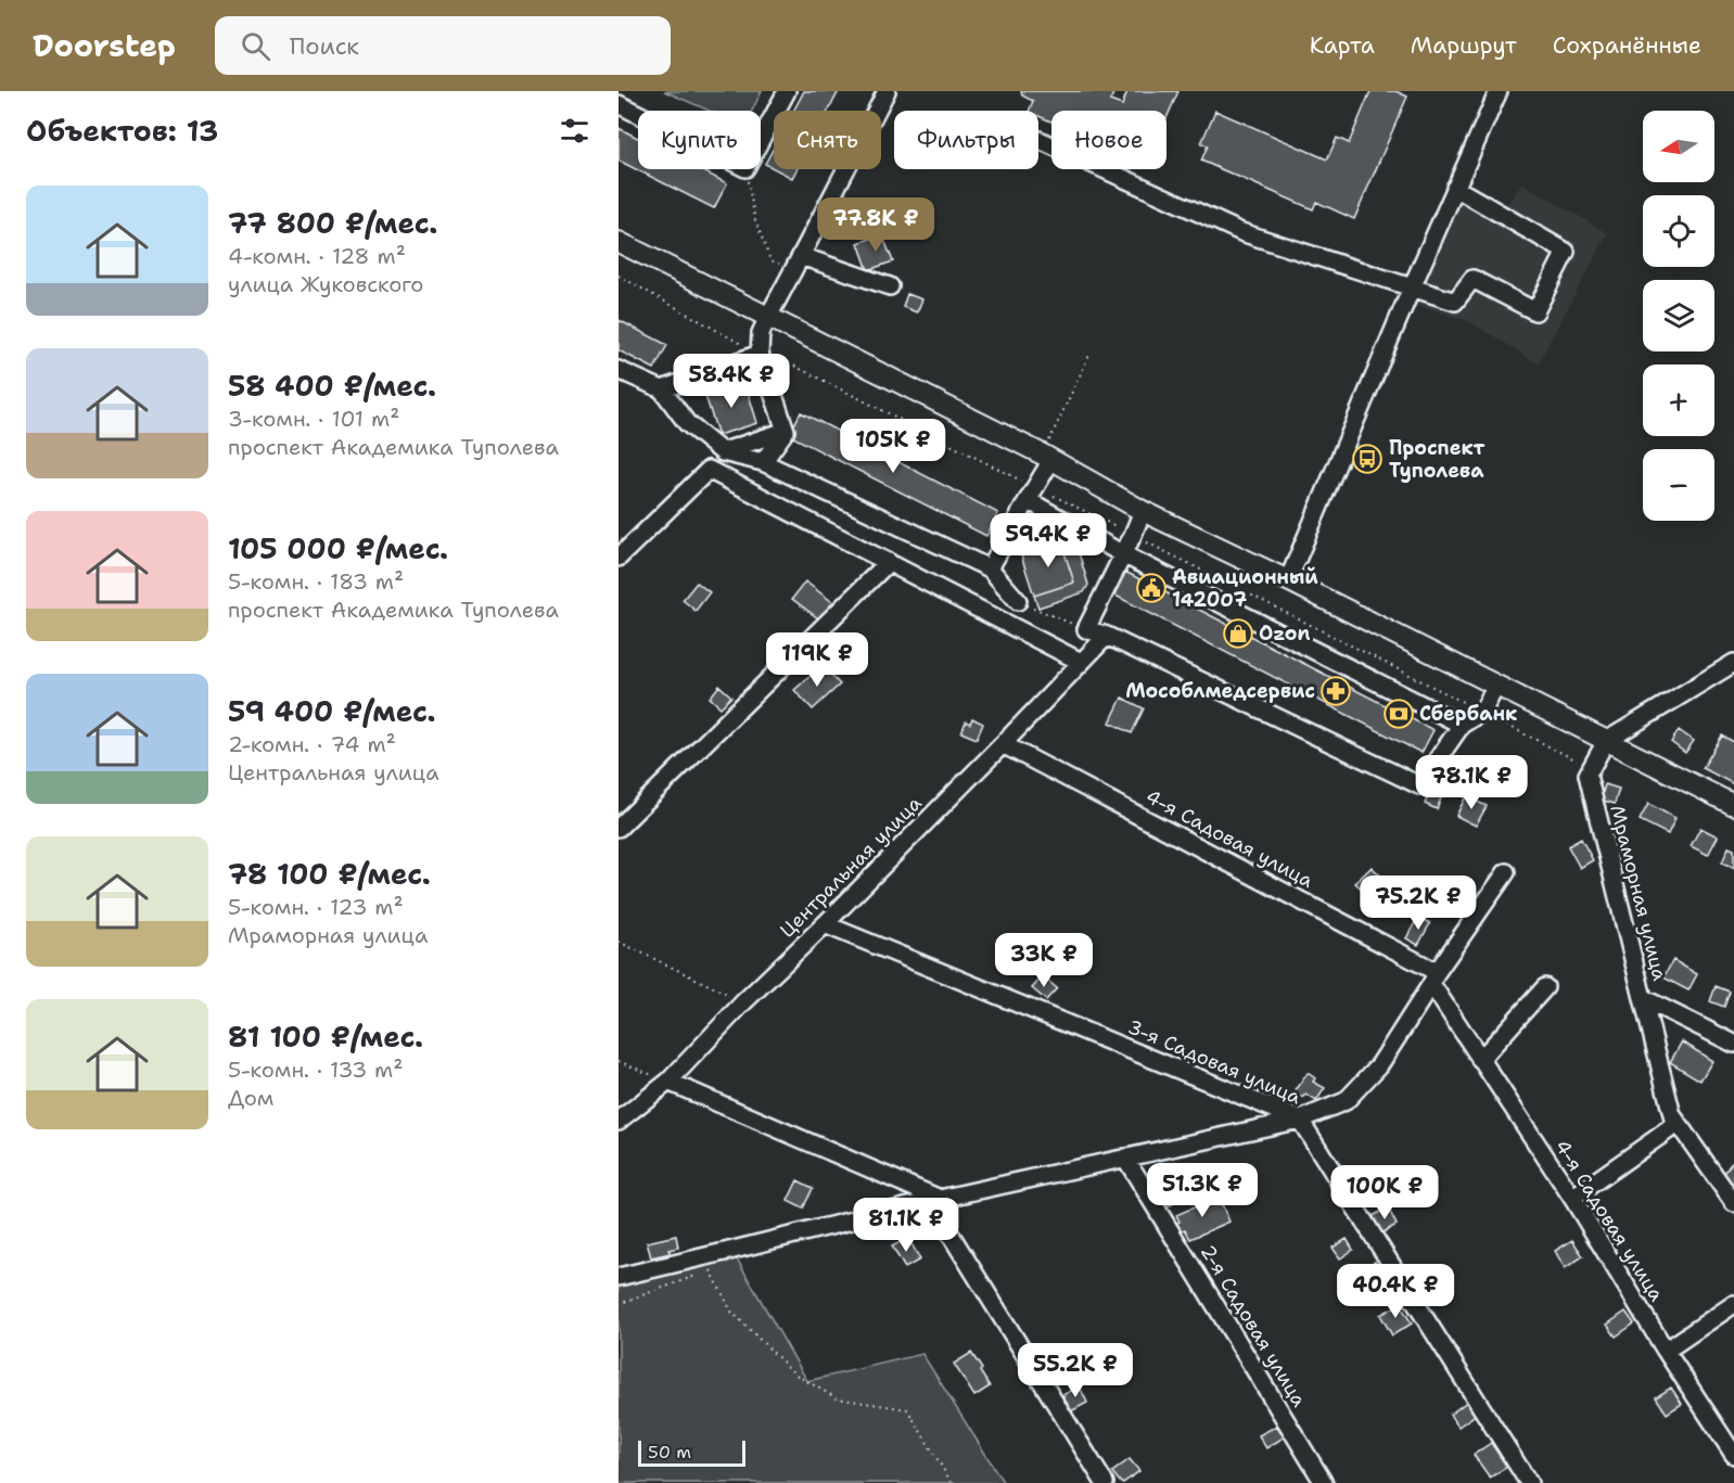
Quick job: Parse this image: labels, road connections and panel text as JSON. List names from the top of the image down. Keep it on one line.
{"streets":{"street":["4-я Садовая улица","Центральная улица","Мраморная улица","3-я Садовая улица","2-я Садовая улица"]},"crossings":[["4-я Садовая улица","Центральная улица"],["Центральная улица","3-я Садовая улица"]],"places":{"bus stop":["Проспект Туполева"],"public building":["Авиационный 142007"],"shop":["Ozon"],"pharmacy":["Мособлмедсервис"],"bank":["Сбербанк"]},"scale_bar":"50 m","north":"left","page":{"header":"Doorstep","search":"Поиск","nav":["Карта","Маршрут","Сохранённые"],"heading":"Объектов: 13","map_buttons":["+","−"],"chip":["Купить","Снять","Фильтры","Новое"],"list":[{"name":"77 800 ₽/мес.","note":"4-комн. · 128 m² · улица Жуковского"},{"name":"58 400 ₽/мес.","note":"3-комн. · 101 m² · проспект Академика Туполева"},{"name":"105 000 ₽/мес.","note":"5-комн. · 183 m² · проспект Академика Туполева"},{"name":"59 400 ₽/мес.","note":"2-комн. · 74 m² · Центральная улица"},{"name":"78 100 ₽/мес.","note":"5-комн. · 123 m² · Мраморная улица"},{"name":"81 100 ₽/мес.","note":"5-комн. · 133 m² · Дом"}],"price":["77.8K ₽","58.4K ₽","105K ₽","59.4K ₽","119K ₽","78.1K ₽","75.2K ₽","33K ₽","51.3K ₽","100K ₽","81.1K ₽","40.4K ₽","55.2K ₽"],"scale":"50 m"}}
